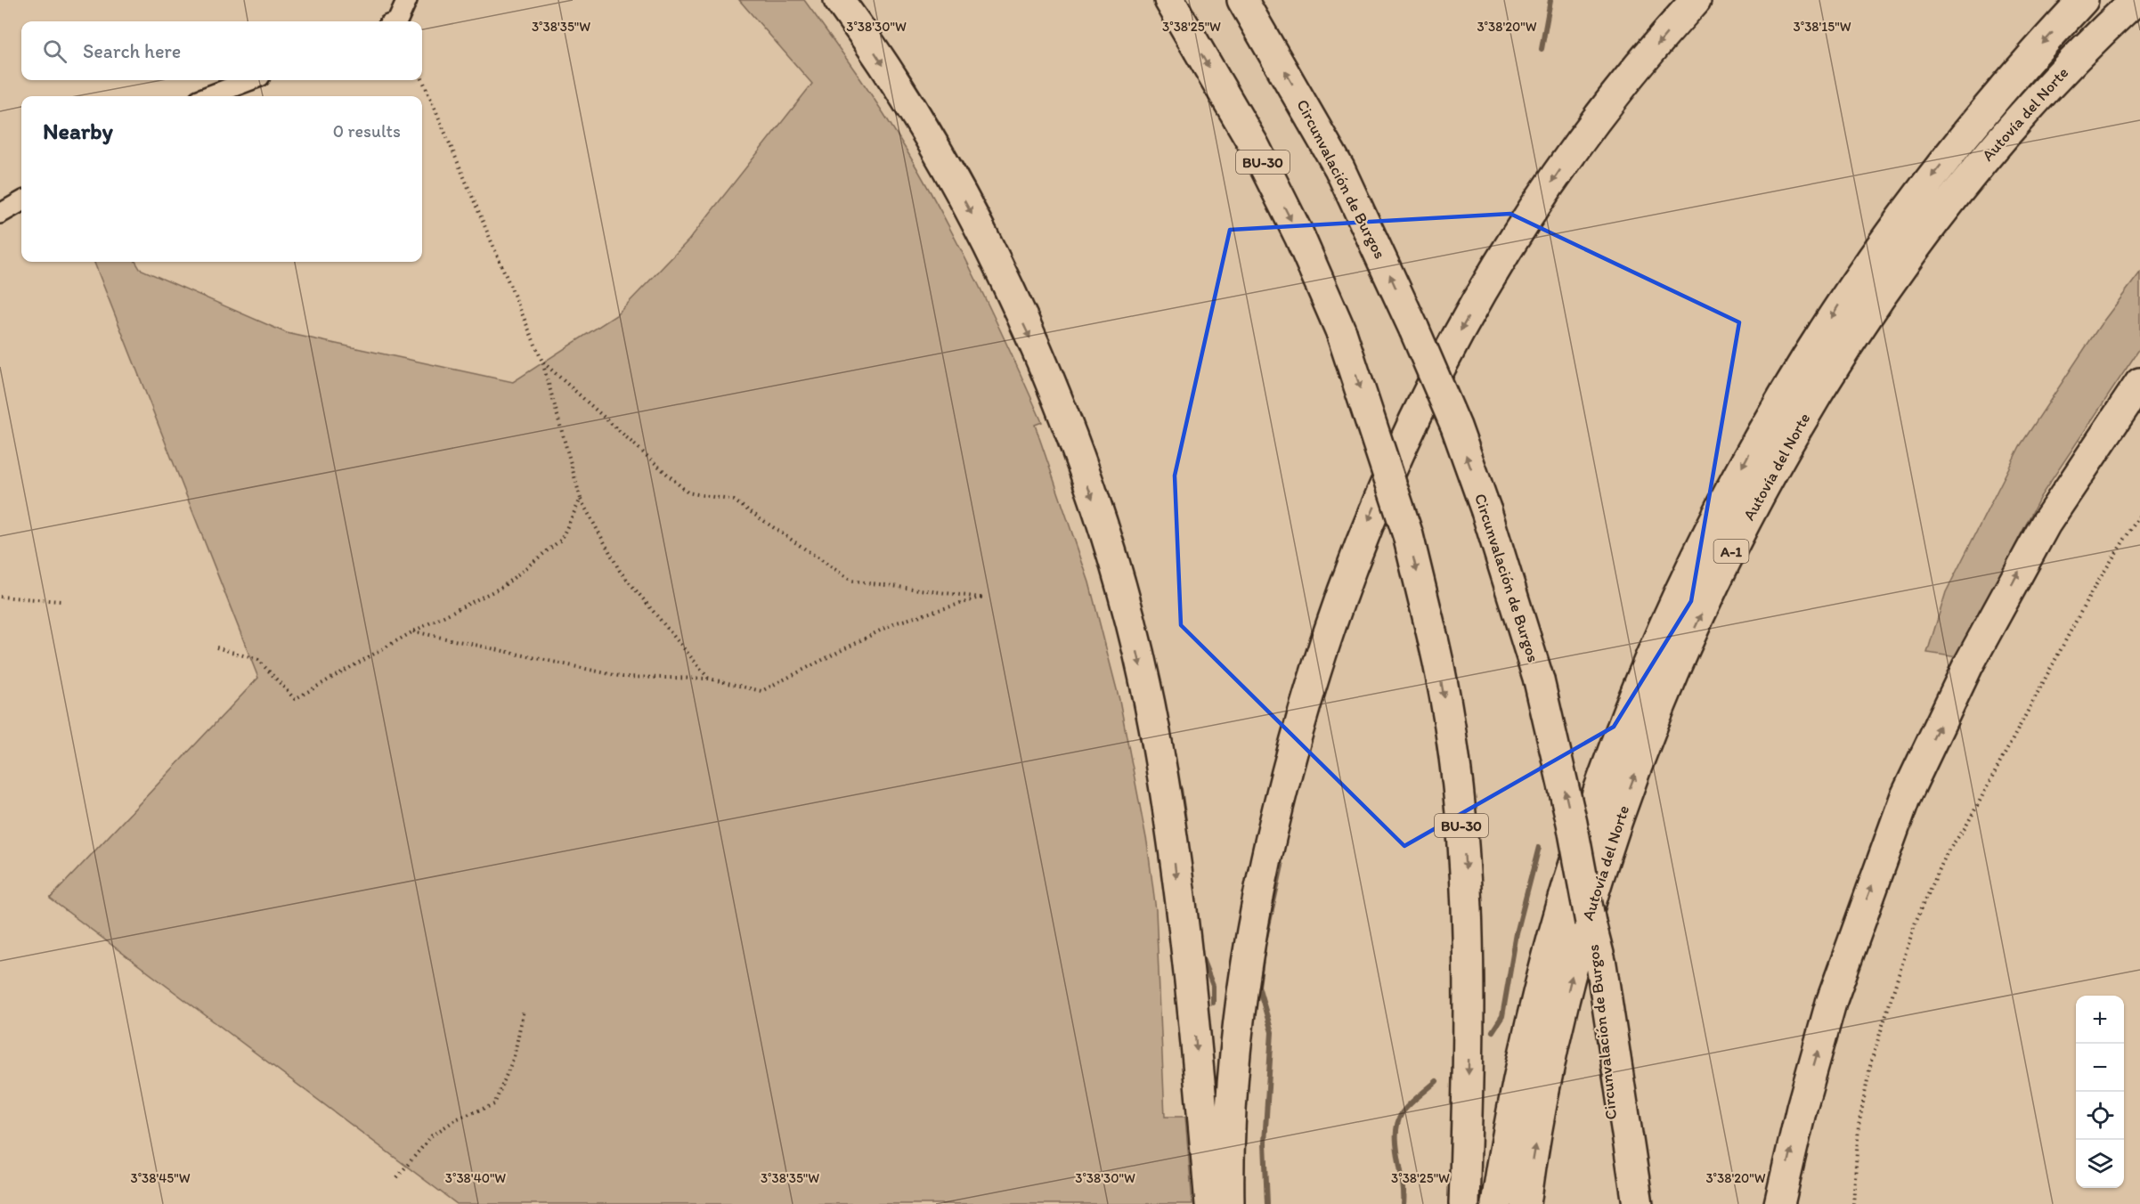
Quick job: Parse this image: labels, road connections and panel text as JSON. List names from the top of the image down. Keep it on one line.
{"streets":{"highway":["Autovía del Norte","BU-30","Circunvalación de Burgos","A-1"]},"page":{"search":"Search here","heading":["Nearby","0 results"],"map_buttons":["+","−"]},"coordinates":["3°38'35\"W","3°38'30\"W","3°38'25\"W","3°38'20\"W","3°38'15\"W","3°38'45\"W","3°38'40\"W"]}
